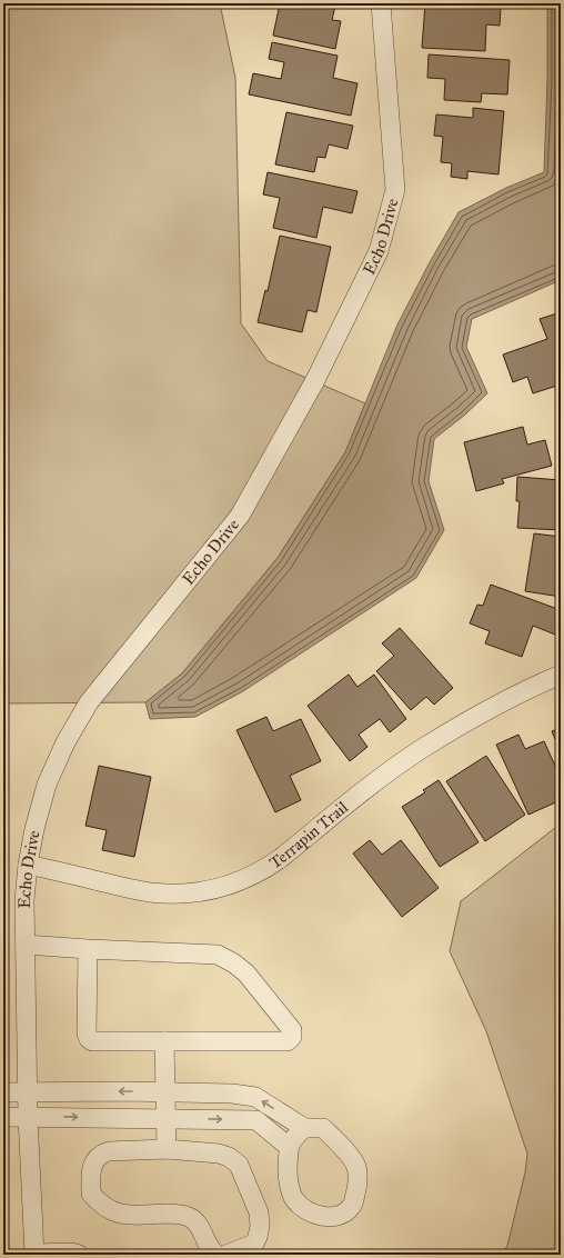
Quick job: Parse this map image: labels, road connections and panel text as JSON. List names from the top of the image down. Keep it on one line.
{"streets":{"street":["Echo Drive","Terrapin Trail"]},"crossings":[["Echo Drive","Terrapin Trail"]]}
